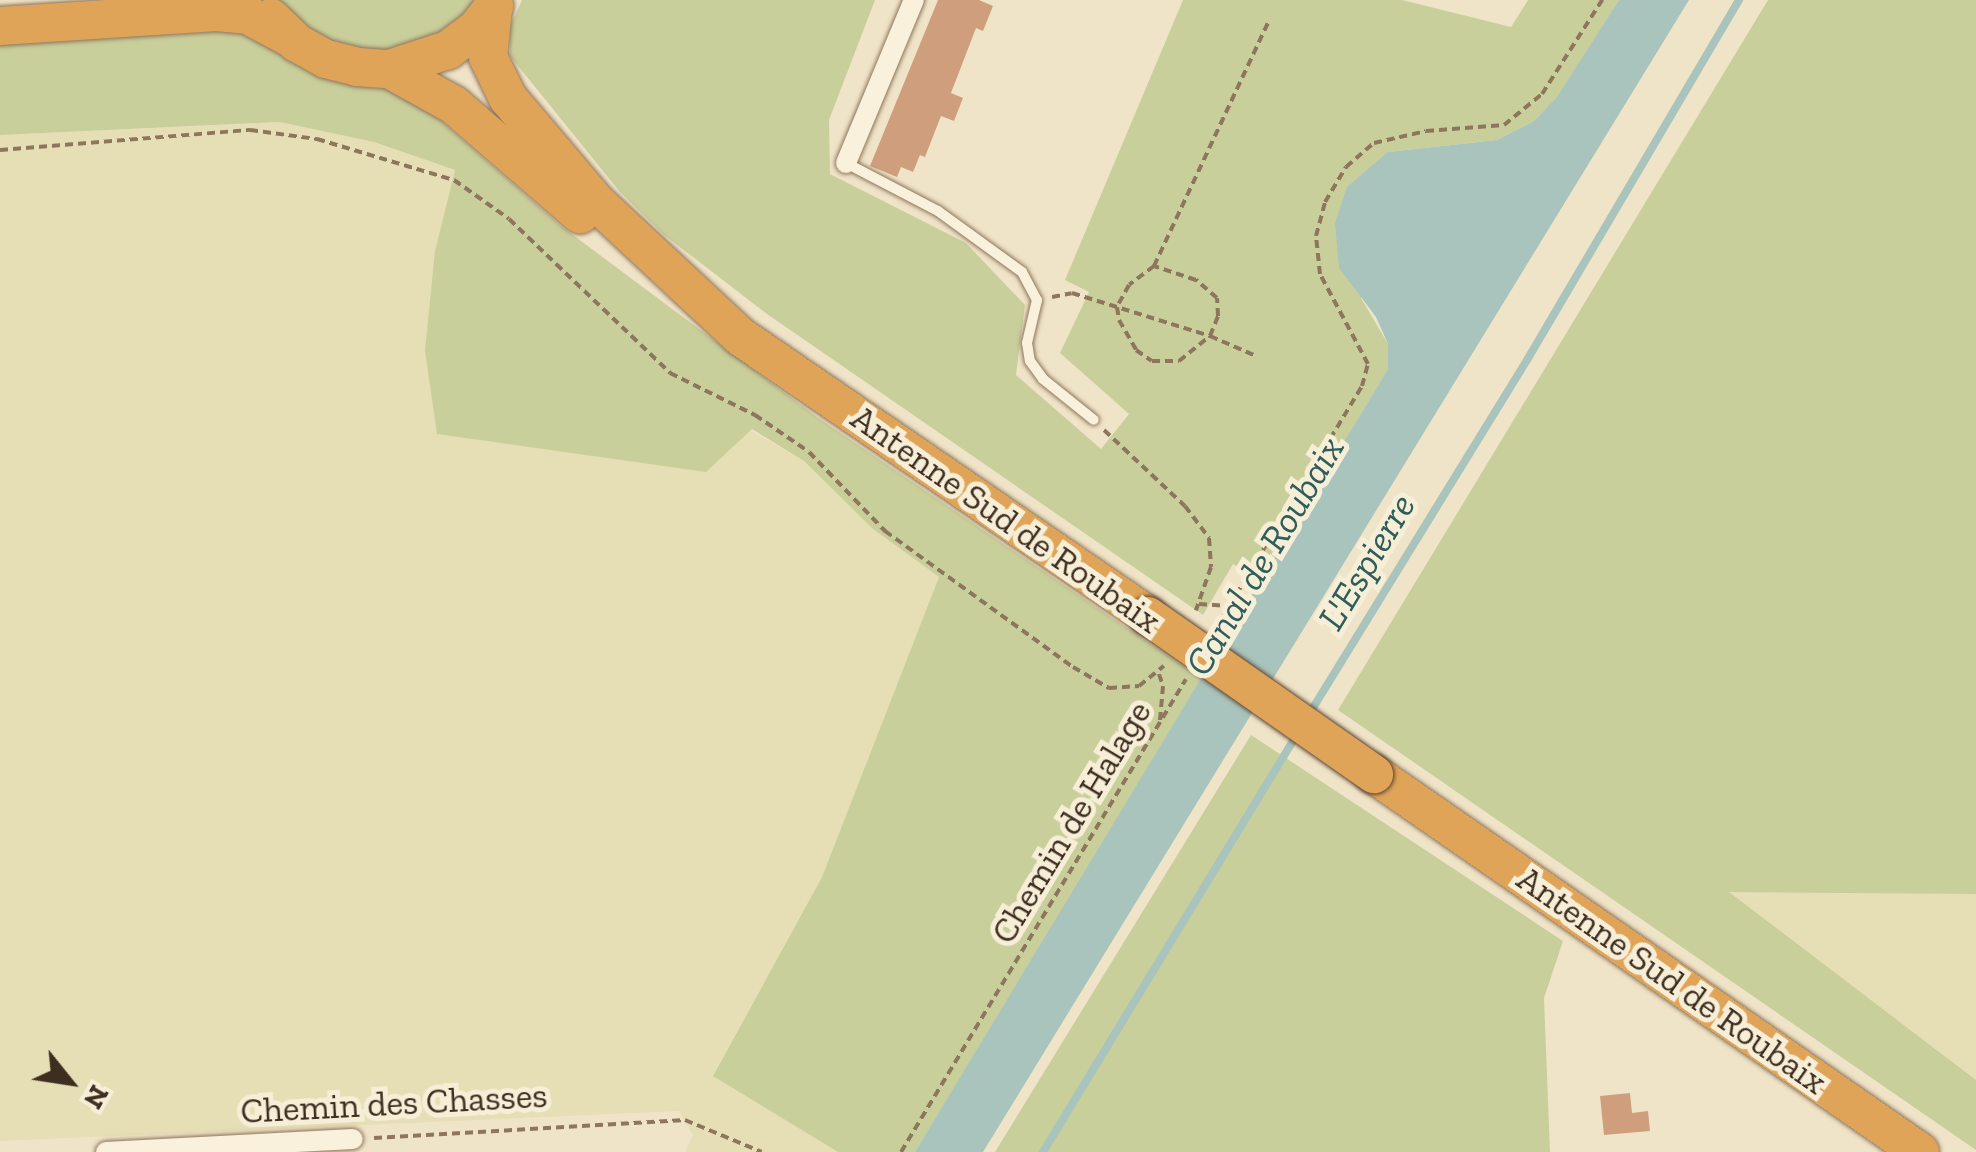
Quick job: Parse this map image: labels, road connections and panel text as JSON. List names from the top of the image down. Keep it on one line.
{"streets":{"highway":["Antenne Sud de Roubaix"],"street":["Chemin des Chasses"],"path":["Chemin de Halage"]},"water":["Canal de Roubaix","L'Espierre"],"north":"bottom right"}
